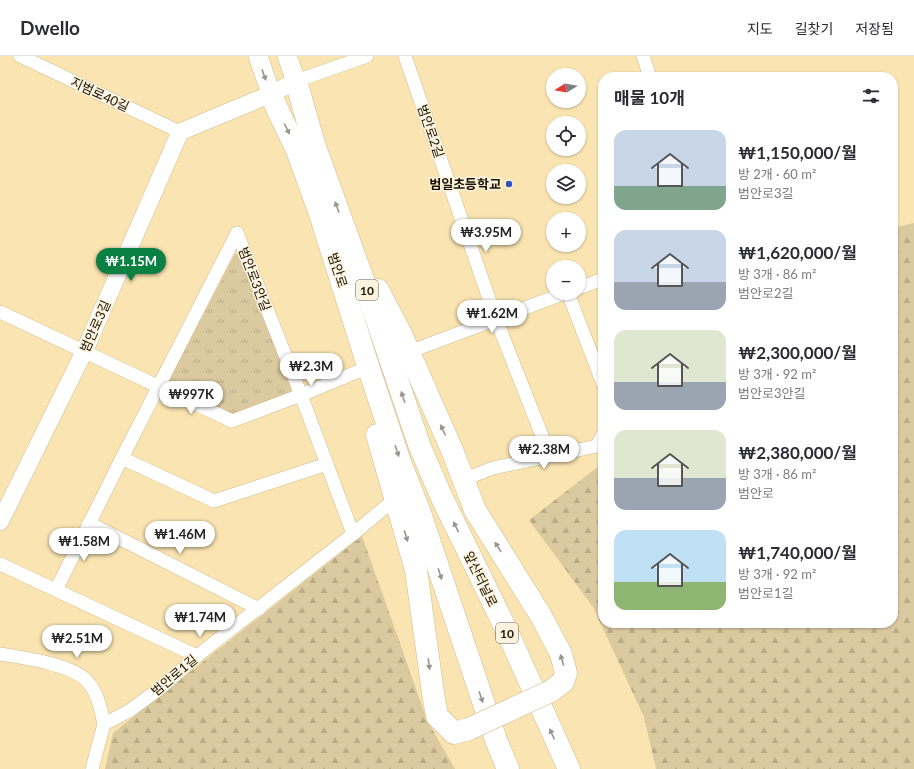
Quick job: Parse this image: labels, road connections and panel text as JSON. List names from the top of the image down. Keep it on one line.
{"streets":{"highway":["범안로","10","앞산터널로"],"street":["지범로40길","범안로2길","범안로3안길","범안로3길","범안로1길"]},"crossings":[["지범로40길","범안로3길"],["범안로","앞산터널로"],["범안로3안길","범안로1길"]],"one_way":["앞산터널로"],"places":["범일초등학교"],"north":"left","page":{"header":"Dwello","nav":["지도","길찾기","저장됨"],"map_buttons":["+","−"],"heading":"매물 10개","list":[{"name":"₩1,150,000/월","note":"방 2개 · 60 m² · 범안로3길"},{"name":"₩1,620,000/월","note":"방 3개 · 86 m² · 범안로2길"},{"name":"₩2,300,000/월","note":"방 3개 · 92 m² · 범안로3안길"},{"name":"₩2,380,000/월","note":"방 3개 · 86 m² · 범안로"},{"name":"₩1,740,000/월","note":"방 3개 · 92 m² · 범안로1길"}],"price":["₩3.95M","₩1.15M","₩1.62M","₩2.3M","₩997K","₩2.38M","₩1.46M","₩1.58M","₩1.74M","₩2.51M"]}}
